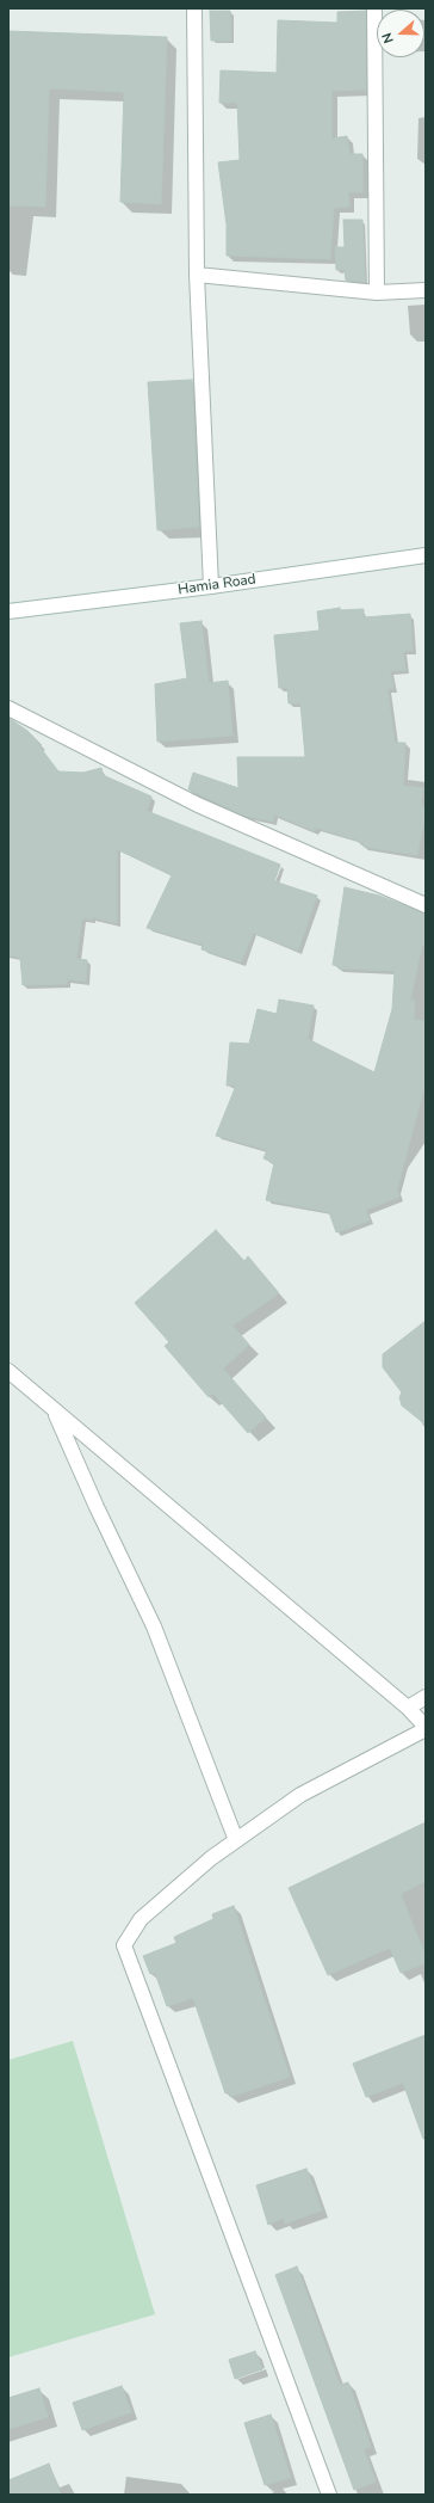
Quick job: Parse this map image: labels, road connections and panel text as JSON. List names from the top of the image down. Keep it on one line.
{"streets":{"street":["Hamia Road"]},"north":"left"}
